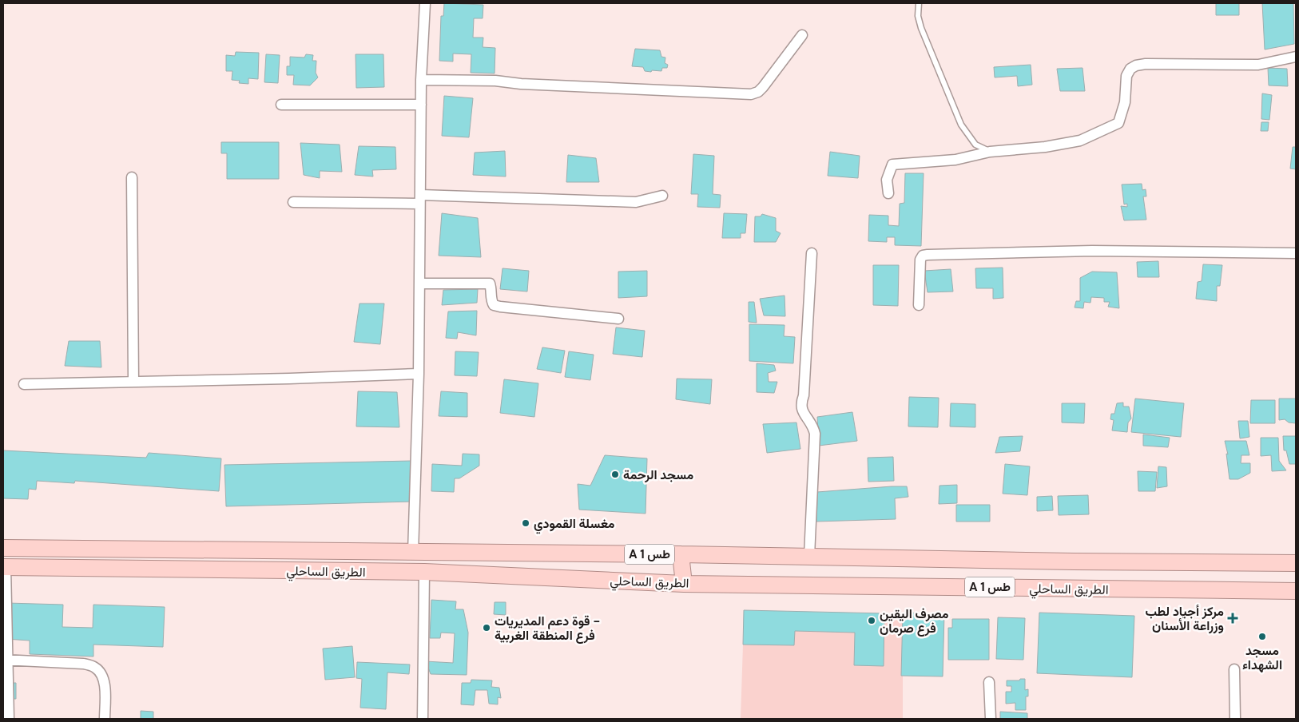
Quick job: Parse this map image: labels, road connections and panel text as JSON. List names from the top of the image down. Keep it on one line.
{"streets":{"highway":["A 1 طس","الطريق الساحلي"]},"places":{"other":["مسجد الرحمة","مغسلة القمودي","مصرف اليقين فرع صرمان","قوة دعم المديريات - فرع المنطقة الغربية","مسجد الشهداء"],"health":["مركز أجياد لطب وزراعة الأسنان"]}}
